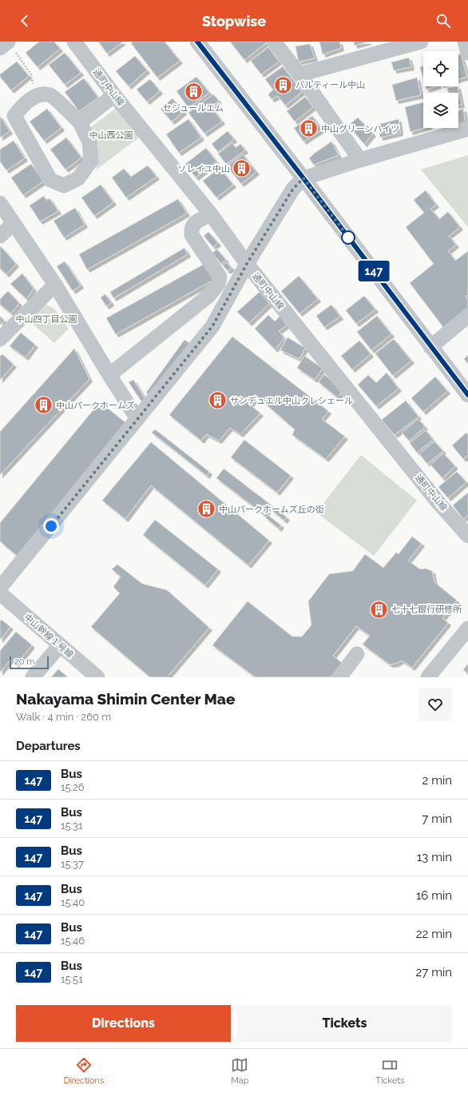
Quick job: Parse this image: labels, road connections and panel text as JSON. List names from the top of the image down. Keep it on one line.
{"streets":{"street":["通町中山線","中山幹線１号線"]},"parks":["中山西公園","中山四丁目公園"],"places":{"building":["パルティール中山","セジュールエム","中山グリーンハイツ","ソレイユ中山","サンデュエル中山クレシェール","中山パークホームズ","中山パークホームズ丘の街","七十七銀行研修所"]},"lines":["bus line 147"],"scale_bar":"20 m","page":{"header":"Stopwise","on_map":"147","scale":"20 m","heading":[["Nakayama Shimin Center Mae","Walk · 4 min · 260 m"],"Departures"],"list":[{"mark":"147","name":"Bus","note":"15:26","value":"2 min"},{"mark":"147","name":"Bus","note":"15:31","value":"7 min"},{"mark":"147","name":"Bus","note":"15:37","value":"13 min"},{"mark":"147","name":"Bus","note":"15:40","value":"16 min"},{"mark":"147","name":"Bus","note":"15:46","value":"22 min"},{"mark":"147","name":"Bus","note":"15:51","value":"27 min"}],"buttons":["Directions","Tickets"],"tabs":["Directions","Map","Tickets"]}}
